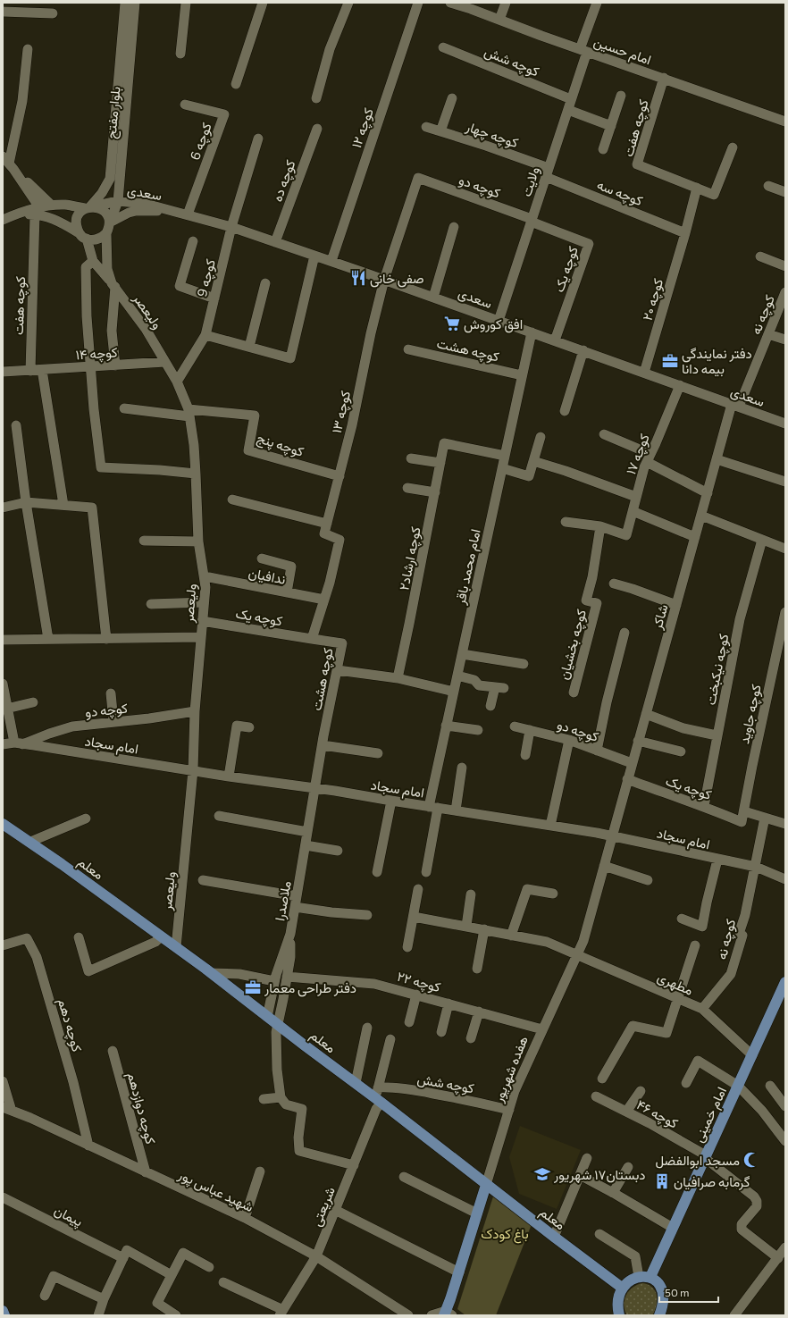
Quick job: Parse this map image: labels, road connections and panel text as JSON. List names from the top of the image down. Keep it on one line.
{"streets":{"main road":["معلم","هفده شهریور","امام خمینی"],"street":["امام حسین","کوچه شش","بلوار مفتح","کوچه ۱۲","کوچه هفت","کوچه چهار","کوچه 6","کوچه ده","ولایت","کوچه دو","سعدی","کوچه سه","کوچه یک","کوچه 9","کوچه ۲۰","ولیعصر","کوچه نه","کوچه هشت","کوچه ۱۴","کوچه ۱۳","کوچه پنج","کوچه ۱۷","کوچه ارشاد۲","امام محمد باقر","ندافیان","شاکر","کوچه بخشیان","کوچه نیکبخت","کوچه جاوید","امام سجاد","ملاصدرا","کوچه ۲۲","مطهری","کوچه دهم","کوچه دوازدهم","کوچه ۴۶","شهید عباس پور","شریعتی","پیمان"]},"crossings":[["امام حسین","کوچه هفت"],["امام حسین","ولایت"],["کوچه شش","ولایت"],["کوچه شش","معلم"],["کوچه شش","هفده شهریور"],["کوچه شش","شریعتی"],["بلوار مفتح","سعدی"],["بلوار مفتح","ولیعصر"],["کوچه ۱۲","سعدی"],["کوچه هفت","کوچه ۲۰"],["کوچه هفت","کوچه ۱۴"],["کوچه چهار","ولایت"],["کوچه چهار","کوچه سه"],["کوچه 6","سعدی"],["کوچه ده","سعدی"],["ولایت","کوچه دو"],["ولایت","سعدی"],["ولایت","کوچه سه"],["ولایت","کوچه یک"],["کوچه دو","سعدی"],["کوچه دو","کوچه یک"],["کوچه دو","ولیعصر"],["کوچه دو","کوچه ۱۳"],["کوچه دو","شاکر"],["کوچه دو","امام سجاد"],["سعدی","کوچه یک"],["سعدی","کوچه 9"],["سعدی","کوچه ۲۰"],["سعدی","ولیعصر"],["سعدی","کوچه نه"],["سعدی","کوچه ۱۳"],["سعدی","کوچه ۱۷"],["سعدی","امام محمد باقر"],["سعدی","شاکر"],["کوچه سه","کوچه ۲۰"],["کوچه یک","ولیعصر"],["کوچه یک","کوچه هشت"],["کوچه یک","شاکر"],["کوچه یک","کوچه نیکبخت"],["کوچه یک","کوچه جاوید"],["ولیعصر","کوچه ۱۴"],["ولیعصر","کوچه پنج"],["ولیعصر","ندافیان"],["ولیعصر","امام سجاد"],["ولیعصر","معلم"],["کوچه نه","شاکر"],["کوچه نه","امام سجاد"],["کوچه نه","مطهری"],["کوچه هشت","کوچه ۱۳"],["کوچه هشت","امام محمد باقر"],["کوچه هشت","ندافیان"],["کوچه هشت","امام سجاد"],["کوچه هشت","ملاصدرا"],["کوچه ۱۳","کوچه پنج"],["کوچه ۱۷","کوچه بخشیان"],["کوچه ارشاد۲","امام محمد باقر"],["امام محمد باقر","امام سجاد"],["شاکر","امام سجاد"],["شاکر","هفده شهریور"],["امام سجاد","ملاصدرا"],["امام سجاد","هفده شهریور"],["معلم","ملاصدرا"],["معلم","هفده شهریور"],["معلم","شریعتی"],["کوچه ۲۲","هفده شهریور"],["مطهری","هفده شهریور"],["مطهری","امام خمینی"],["کوچه دهم","شهید عباس پور"],["کوچه دوازدهم","شهید عباس پور"],["کوچه ۴۶","امام خمینی"],["شهید عباس پور","شریعتی"]],"parks":["باغ کودک"],"places":{"restaurant":["صفی خانی"],"supermarket":["افق کوروش"],"office":["دفتر نمایندگی بیمه دانا","دفتر طراحی معمار"],"mosque":["مسجد ابوالفضل"],"school or university":["دبستان۱۷ شهریور"],"building":["گرمابه صرافیان"]},"scale_bar":"50 m"}
